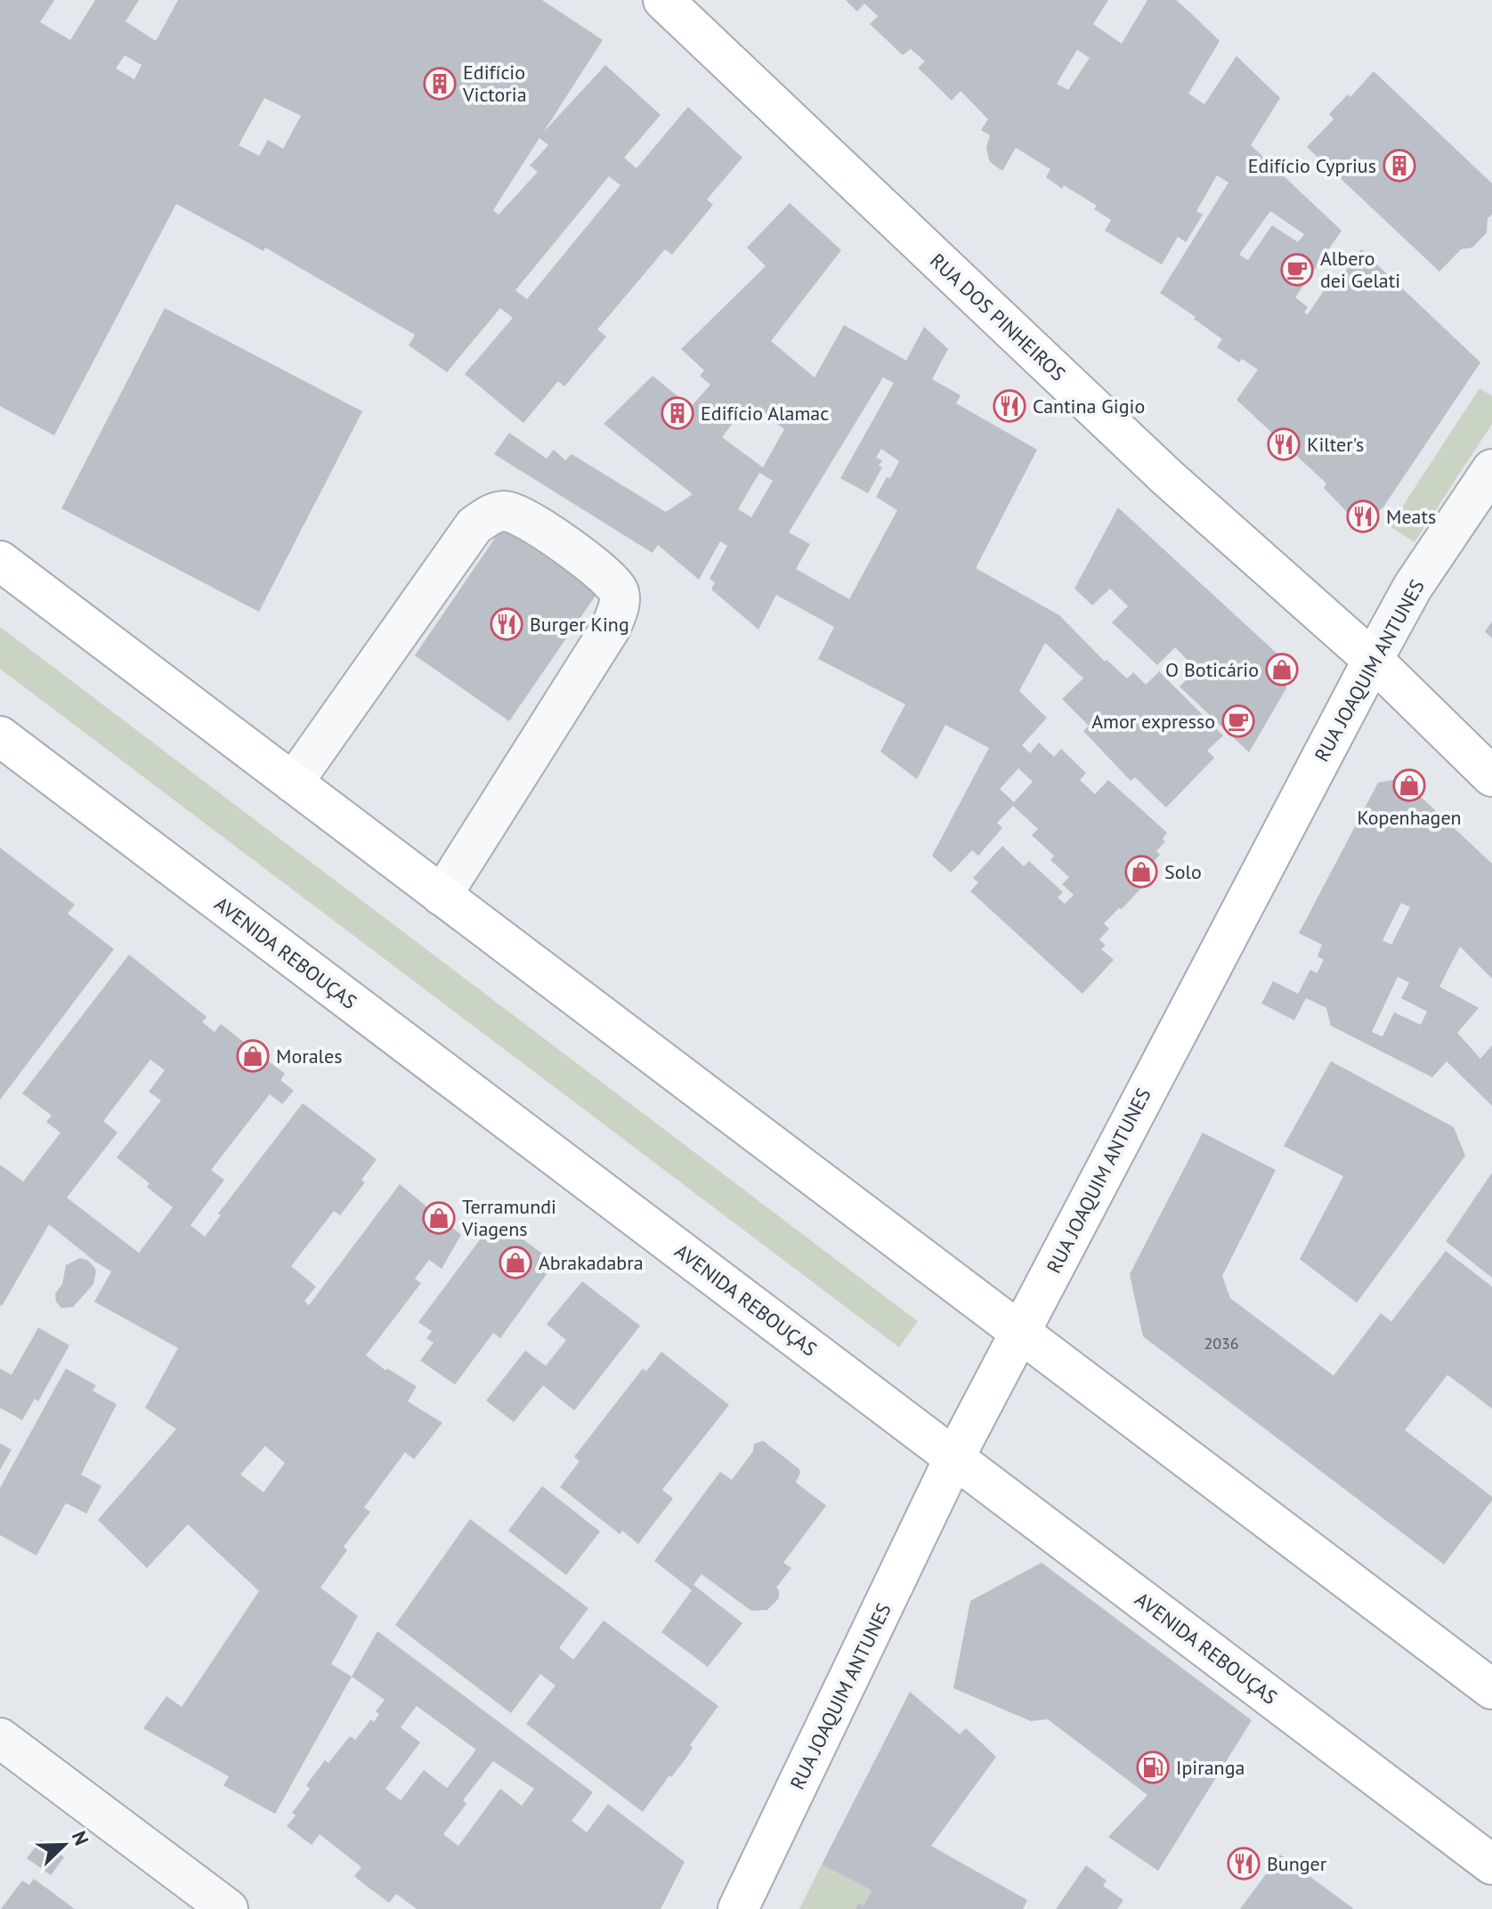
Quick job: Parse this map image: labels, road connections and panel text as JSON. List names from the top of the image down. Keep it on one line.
{"streets":{"main road":["RUA DOS PINHEIROS","RUA JOAQUIM ANTUNES","AVENIDA REBOUÇAS"]},"crossings":[["RUA DOS PINHEIROS","RUA JOAQUIM ANTUNES"],["RUA JOAQUIM ANTUNES","AVENIDA REBOUÇAS"]],"places":{"building":["Edifício Victoria","Edifício Cyprius","Edifício Alamac"],"cafe":["Albero dei Gelati","Amor expresso"],"restaurant":["Cantina Gigio","Kilter's","Meats","Burger King","Bunger"],"shop":["O Boticário","Kopenhagen","Solo","Morales","Terramundi Viagens","Abrakadabra"],"fuel station":["Ipiranga"]},"house_numbers":["2036"],"north":"top right"}
